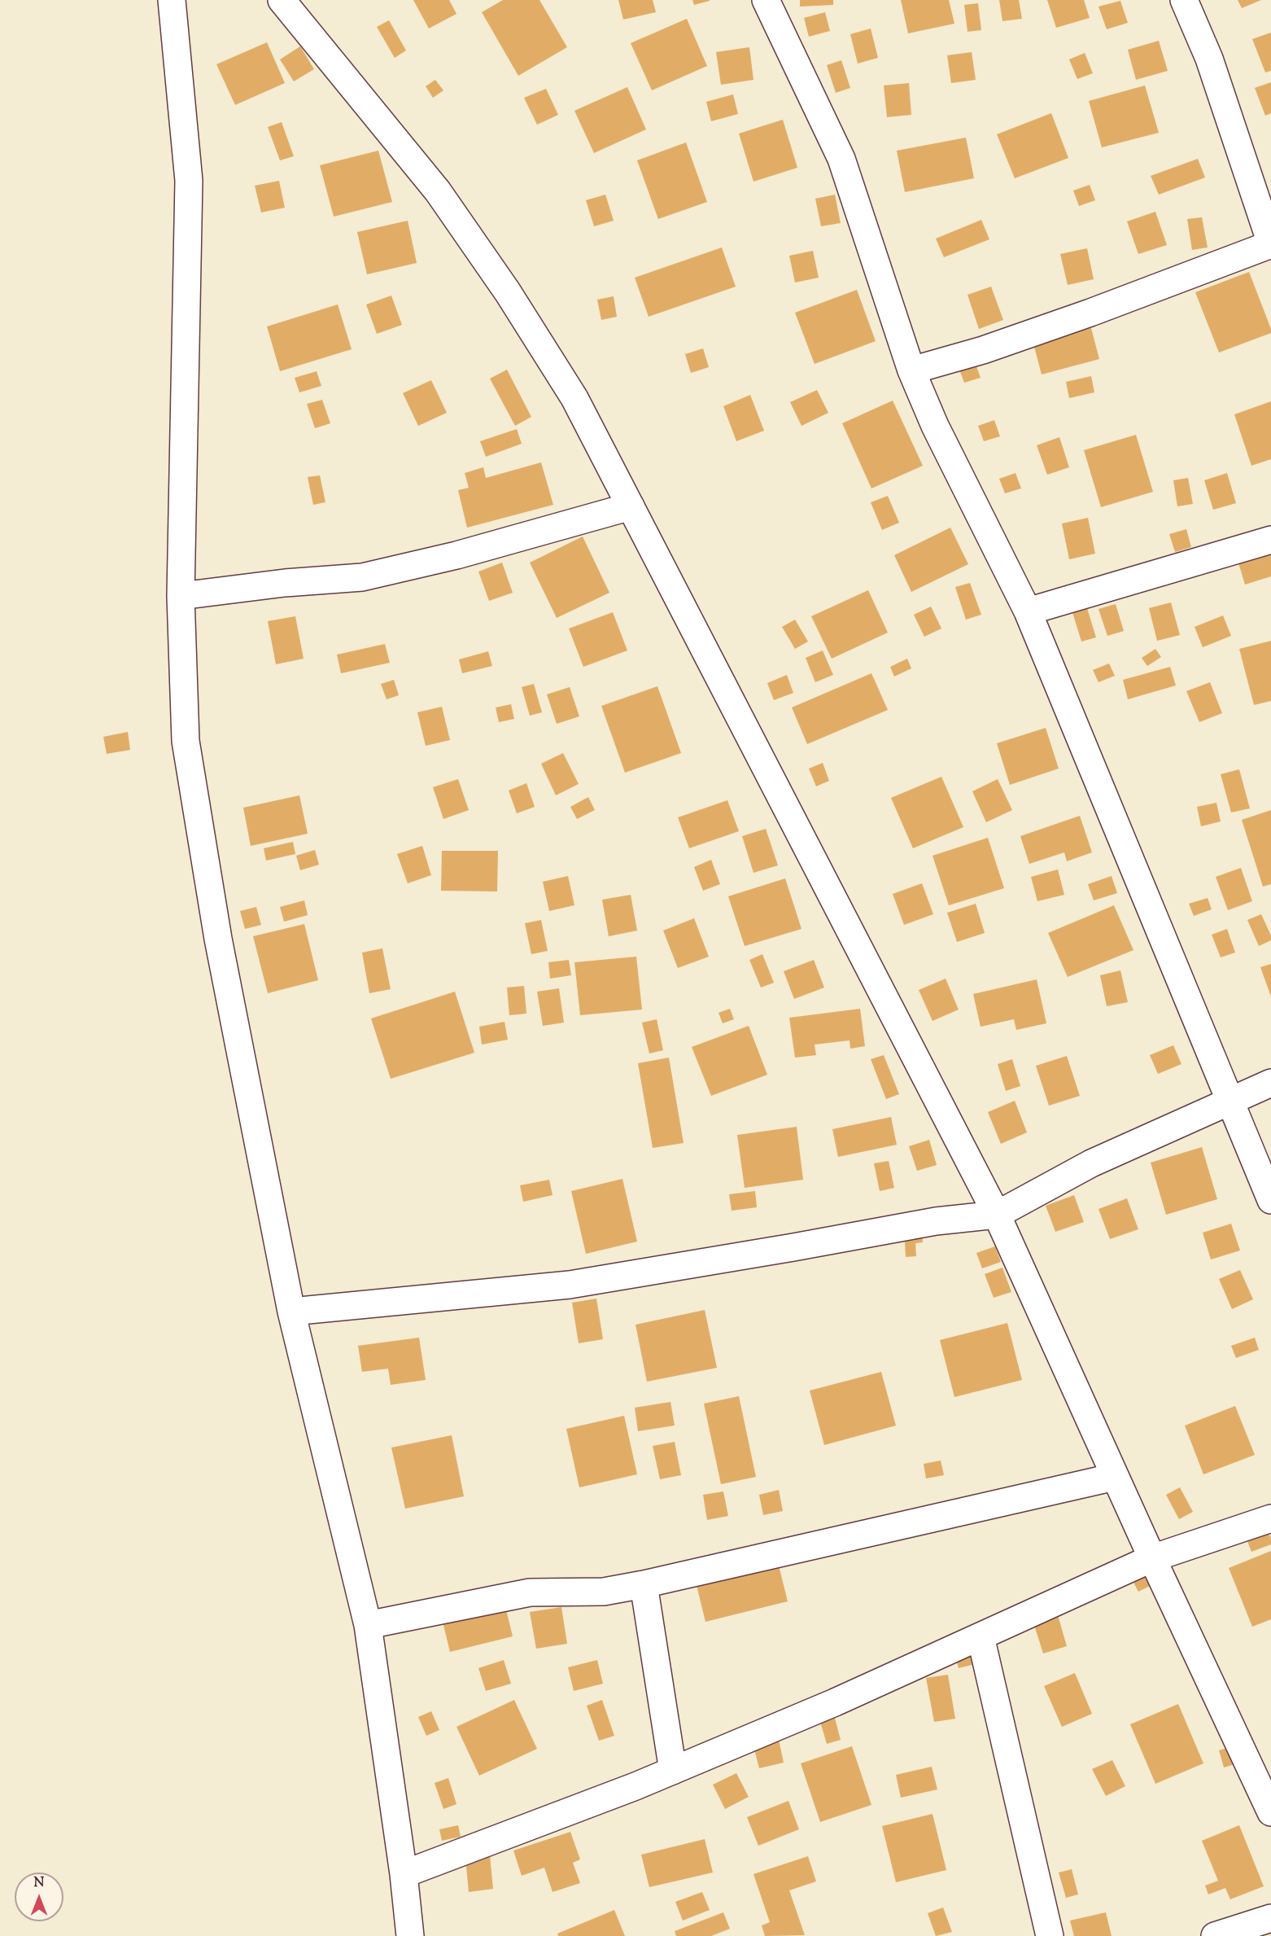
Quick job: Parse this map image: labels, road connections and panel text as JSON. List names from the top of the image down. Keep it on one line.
{"north":"top"}
